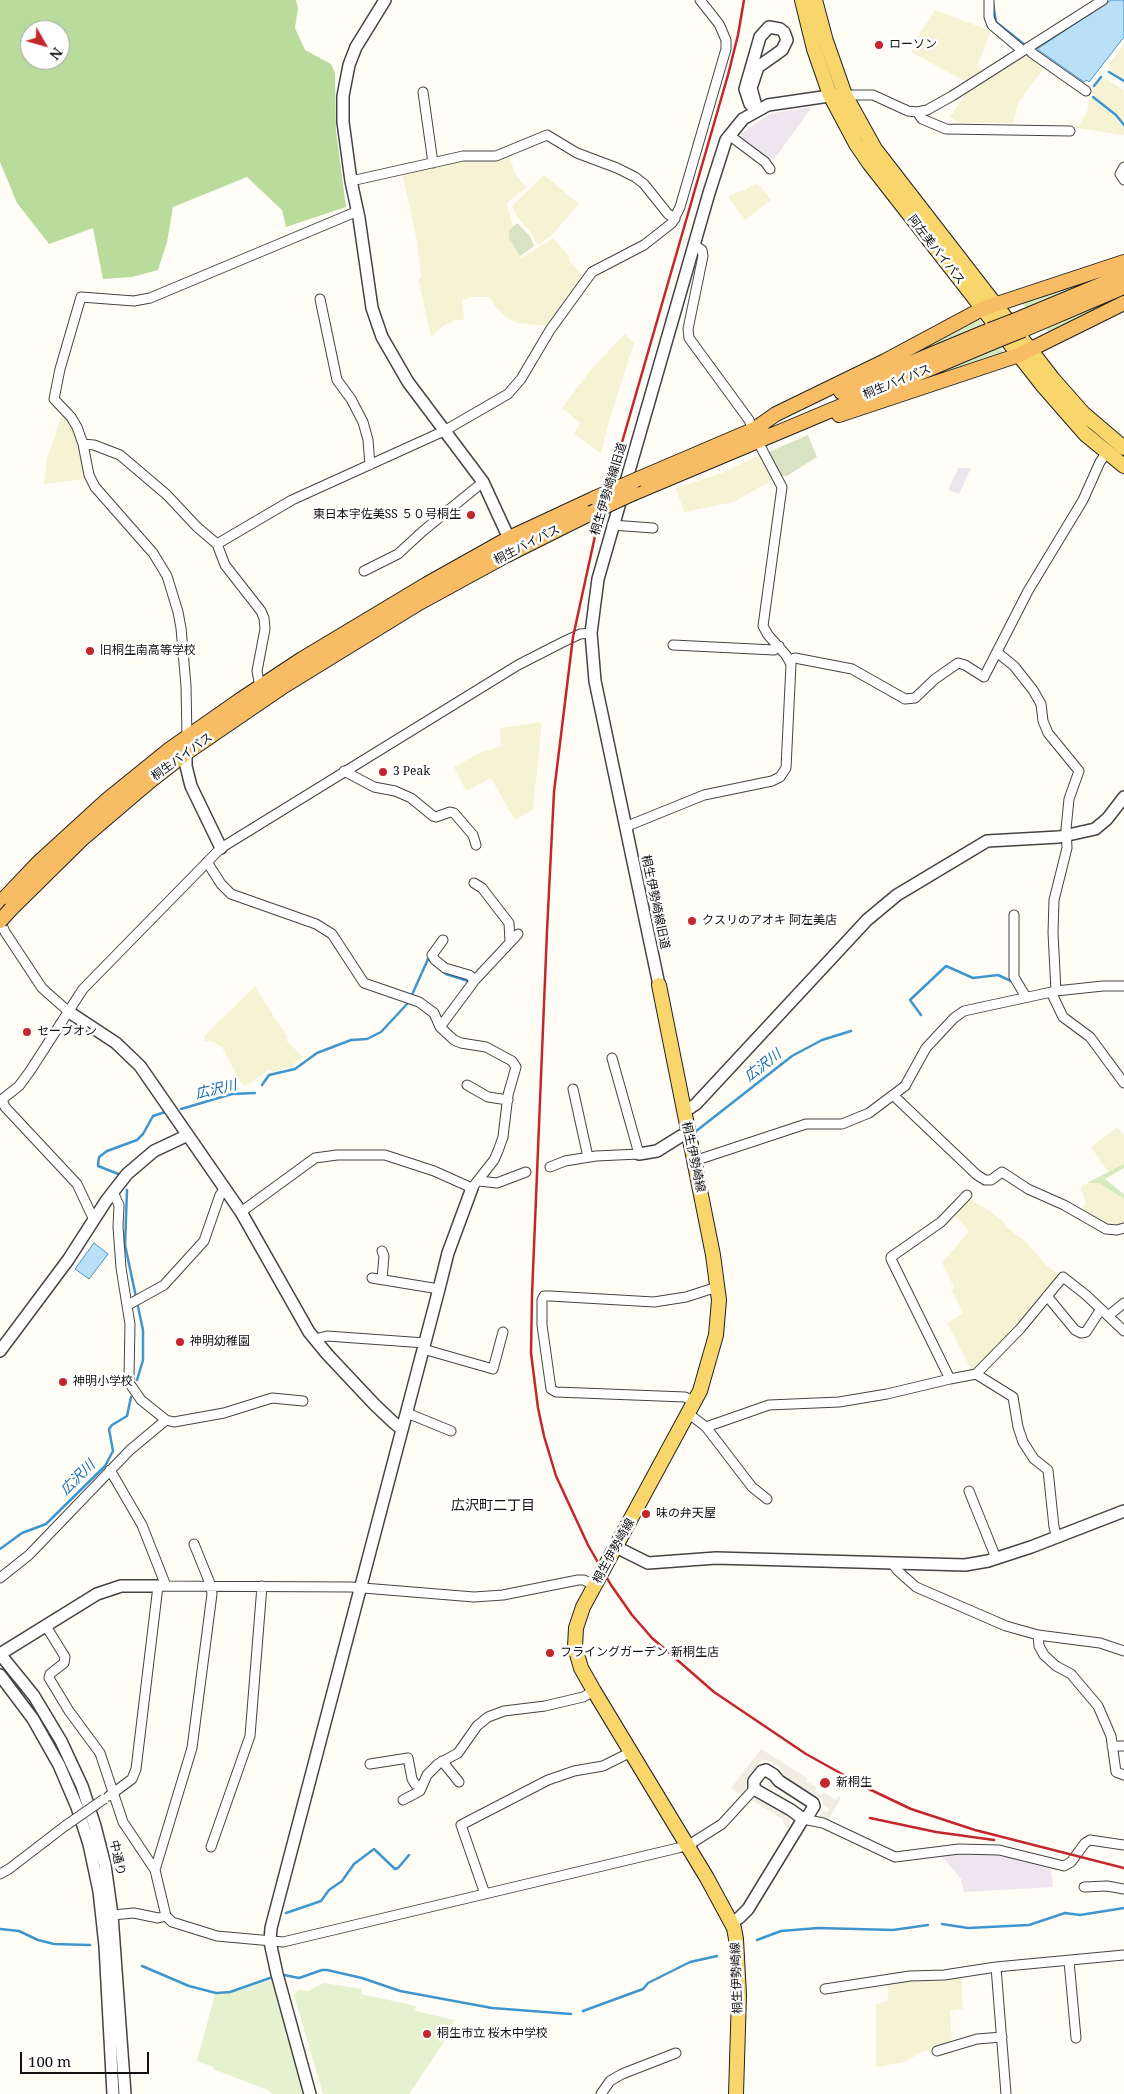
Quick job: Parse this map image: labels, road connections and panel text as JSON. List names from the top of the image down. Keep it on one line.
{"streets":{"highway":["桐生バイパス"],"main road":["阿左美バイパス","桐生伊勢崎線"],"street":["桐生伊勢崎線旧道","中通り"]},"crossings":[["阿左美バイパス","桐生伊勢崎線旧道"],["桐生伊勢崎線旧道","桐生伊勢崎線"]],"districts":["広沢町二丁目"],"water":["広沢川"],"places":["ローソン","東日本宇佐美SS ５０号桐生","旧桐生南高等学校","3 Peak","クスリのアオキ 阿左美店","セーブオン","神明幼稚園","神明小学校","味の弁天屋","フライングガーデン 新桐生店","新桐生","桐生市立 桜木中学校"],"scale_bar":"100 m","north":"bottom right"}
